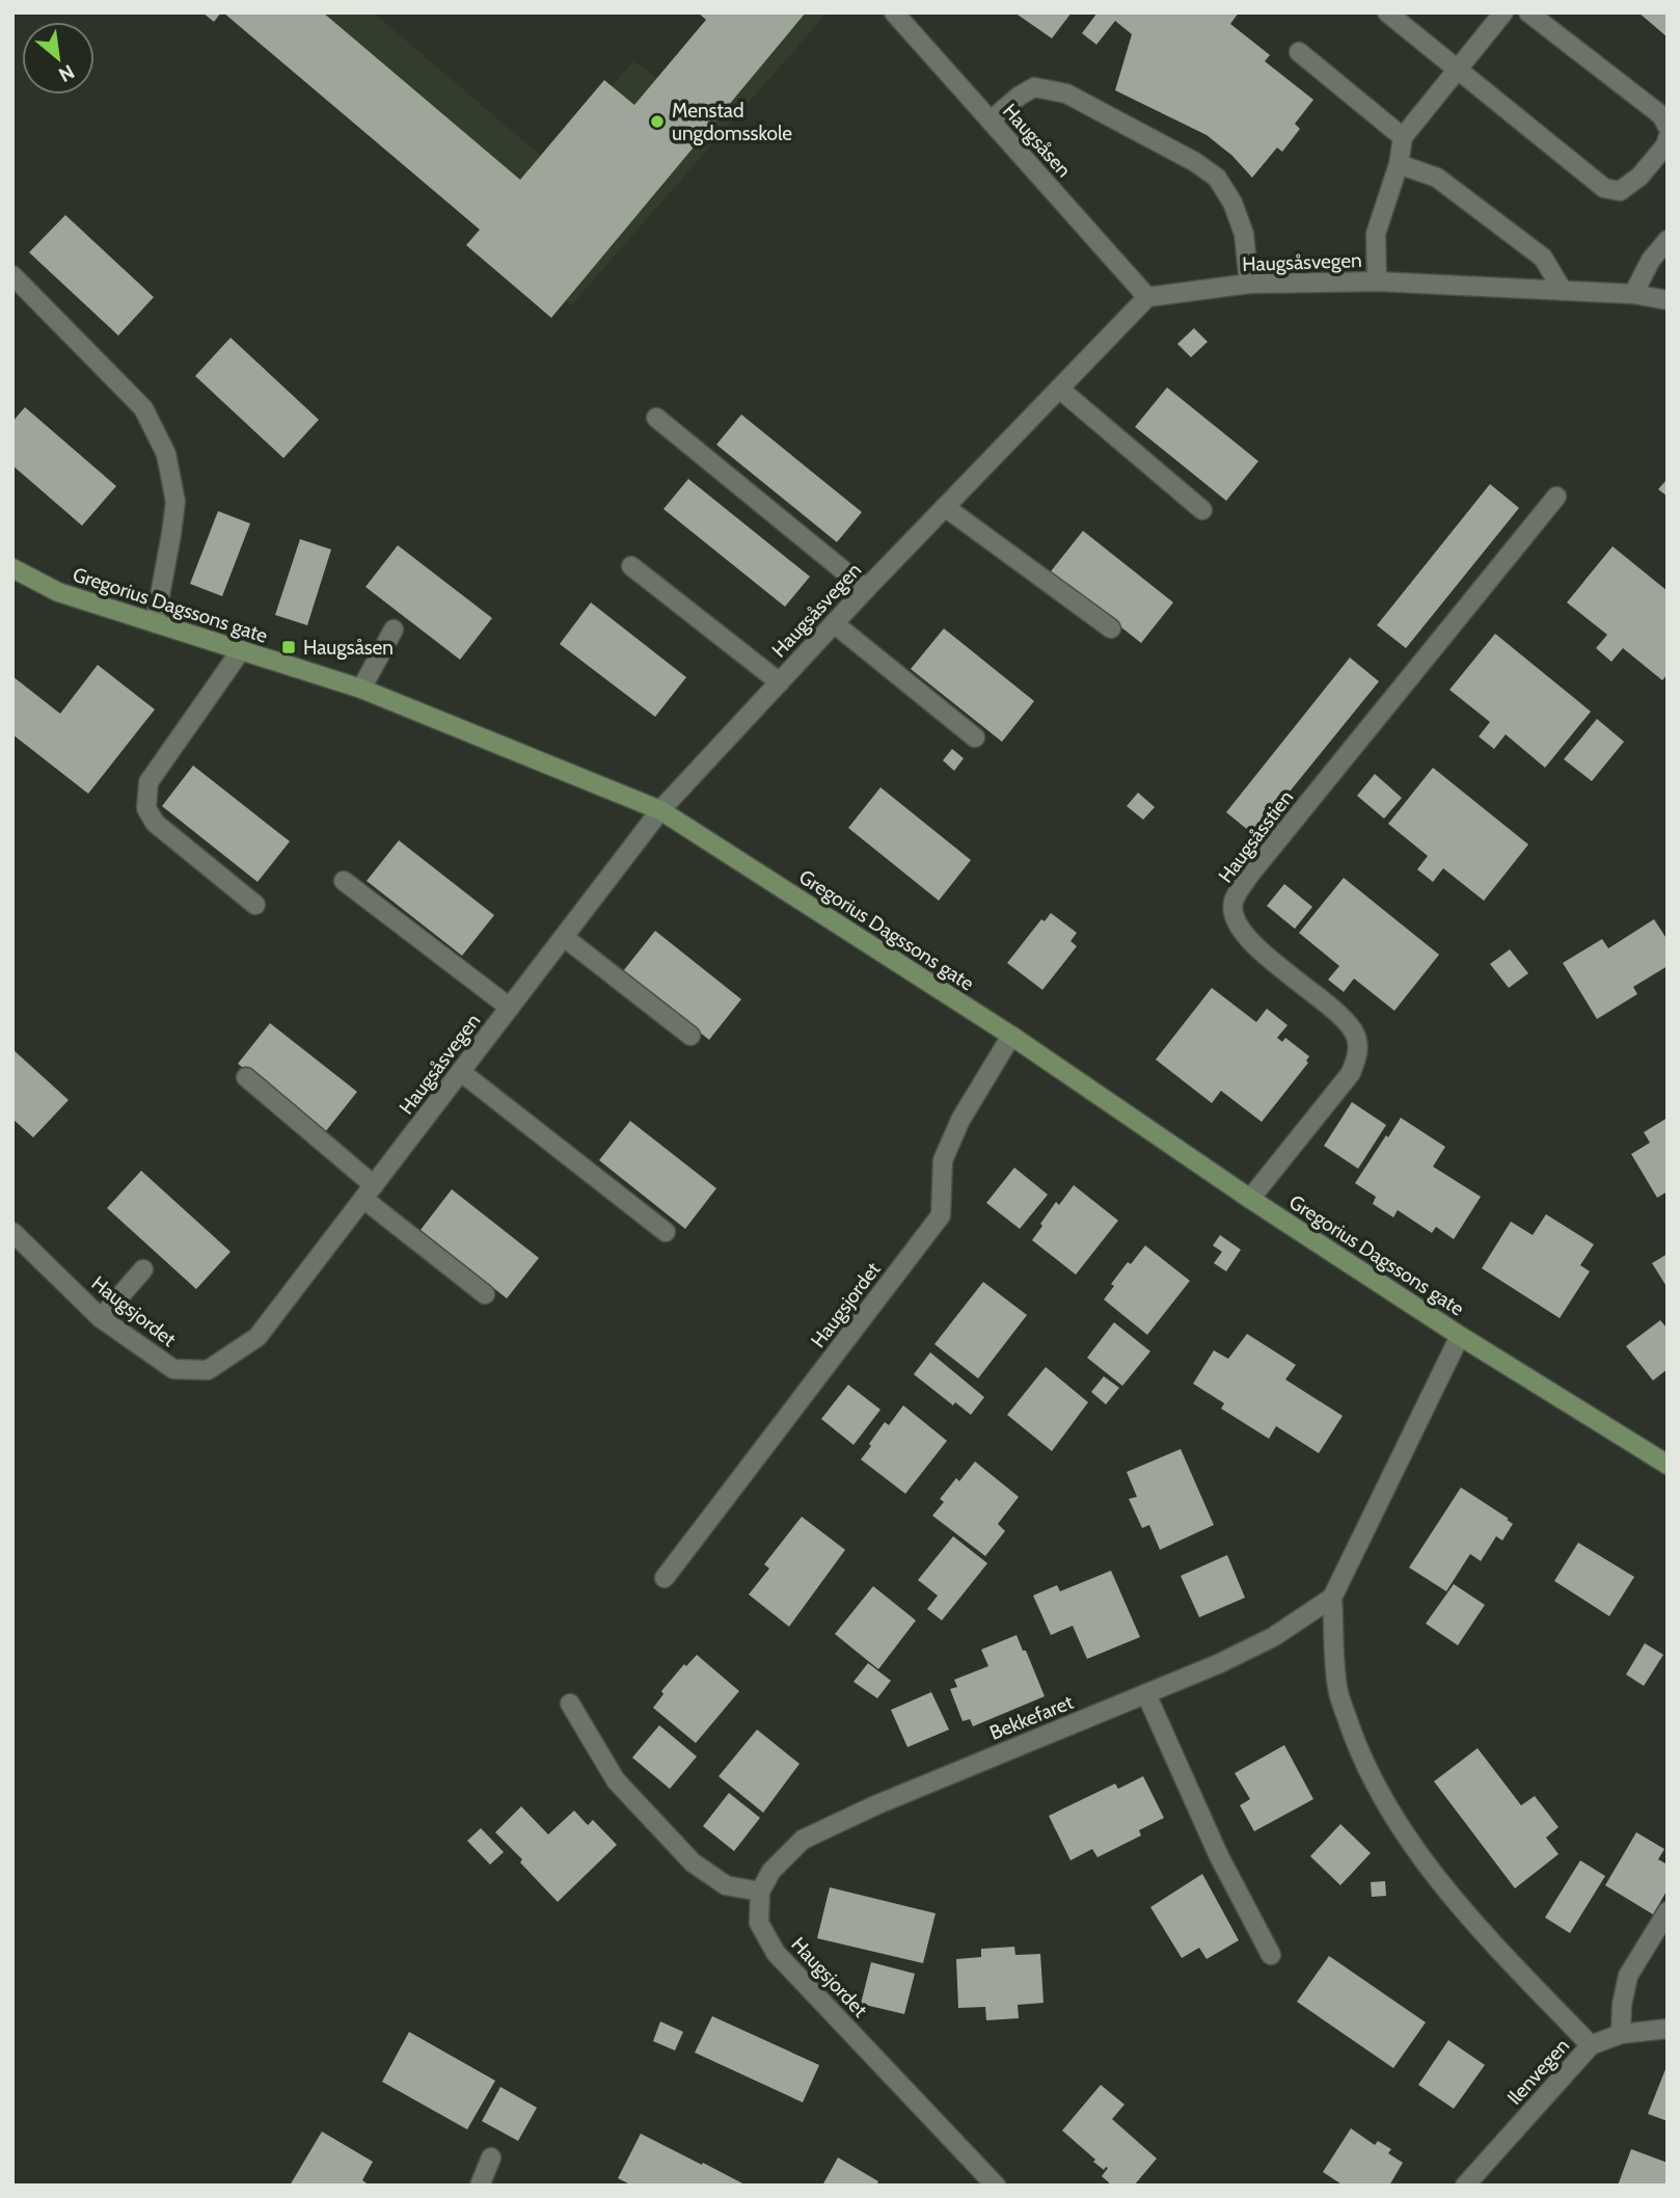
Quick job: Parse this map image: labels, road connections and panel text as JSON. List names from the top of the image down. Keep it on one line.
{"streets":{"street":["Haugsåsen","Haugsåsvegen","Gregorius Dagssons gate","Haugsåsstien","Haugsjordet","Bekkefaret","Ilenvegen"]},"crossings":[["Haugsåsen","Haugsåsvegen"],["Haugsåsvegen","Gregorius Dagssons gate"],["Haugsåsvegen","Haugsjordet"],["Gregorius Dagssons gate","Haugsåsstien"],["Gregorius Dagssons gate","Haugsjordet"],["Haugsjordet","Bekkefaret"]],"places":{"other":["Menstad ungdomsskole"],"transit":["Haugsåsen"]},"north":"bottom right"}
